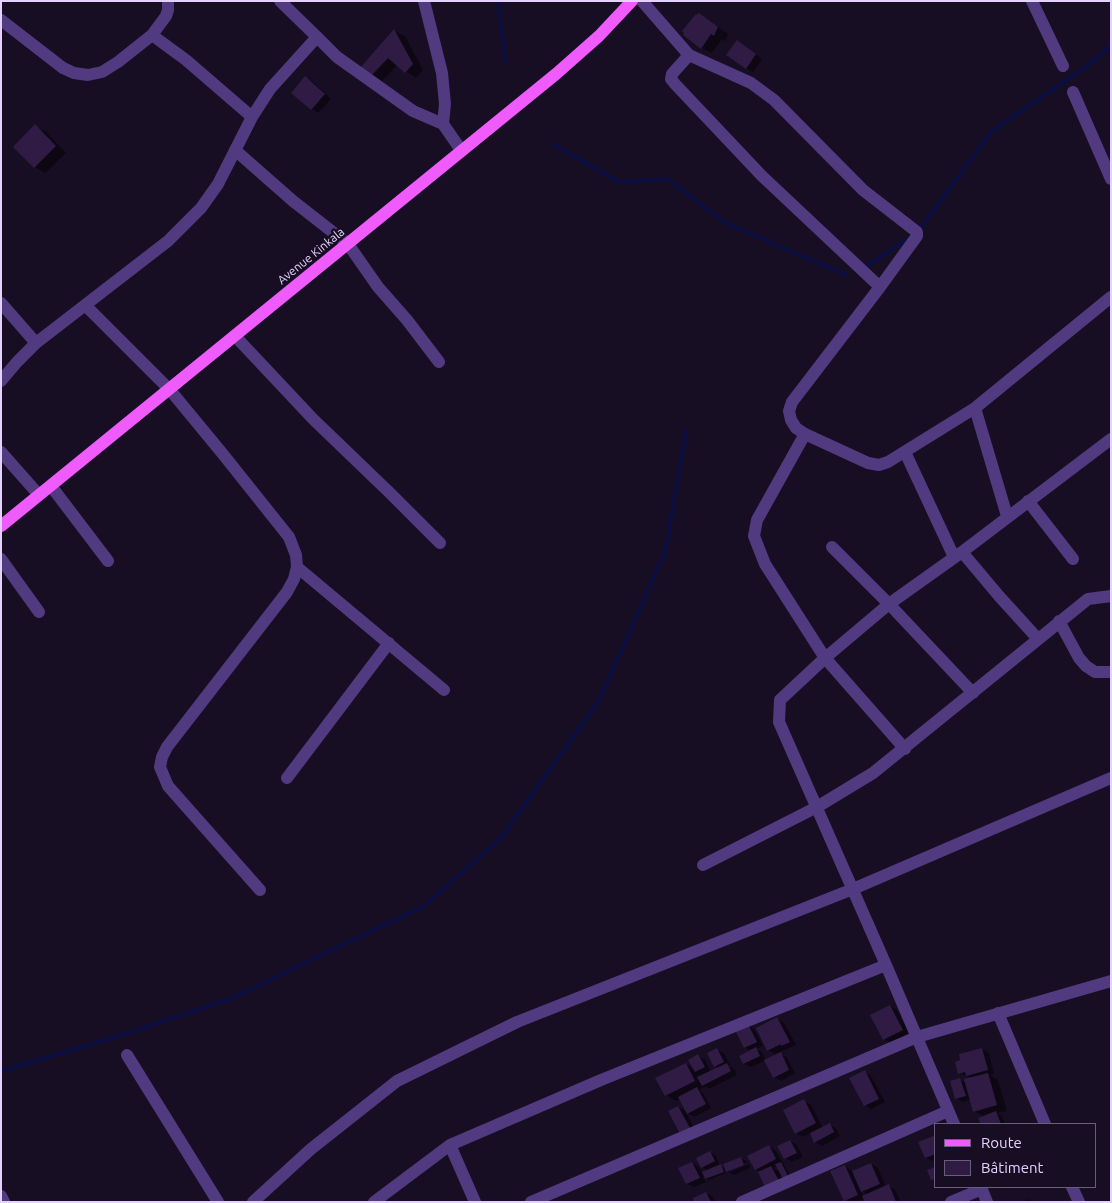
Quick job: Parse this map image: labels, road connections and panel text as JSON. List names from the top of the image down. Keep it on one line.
{"streets":{"main road":["Avenue Kinkala"]},"legend":["Route","Bâtiment"]}
